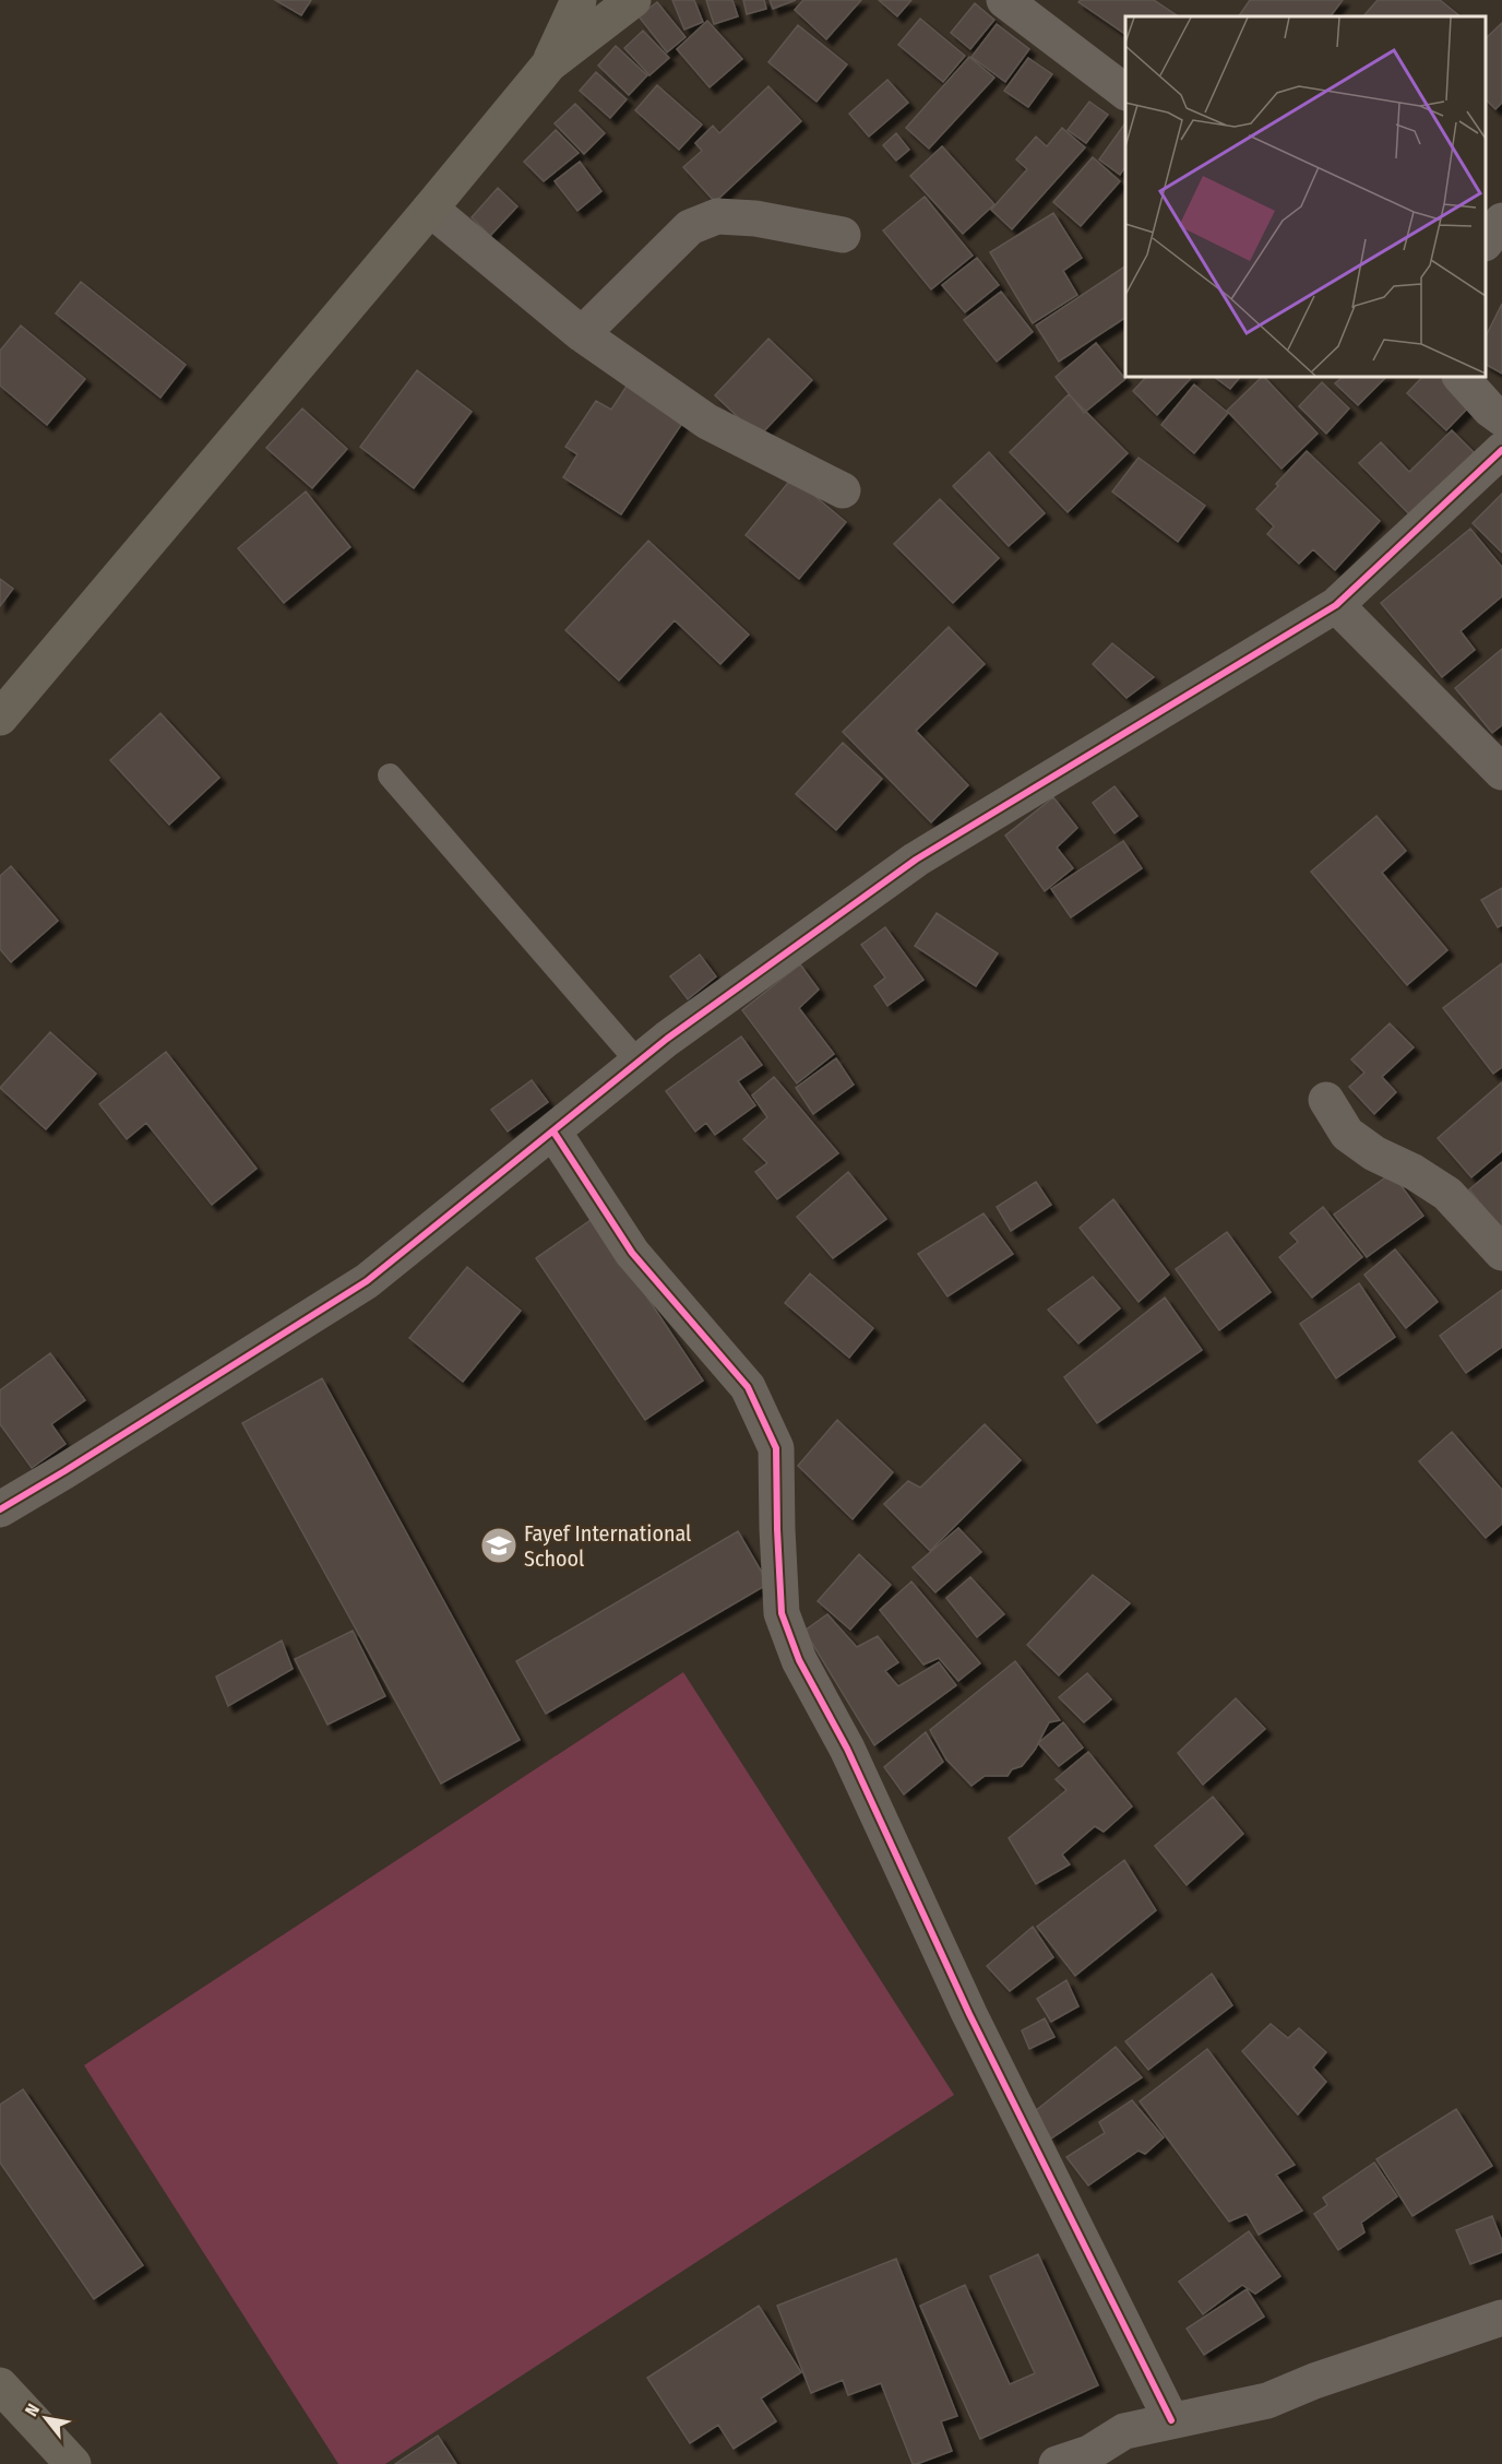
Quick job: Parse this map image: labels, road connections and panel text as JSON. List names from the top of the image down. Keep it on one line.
{"places":{"school or university":["Fayef International School"]},"north":"top left"}
